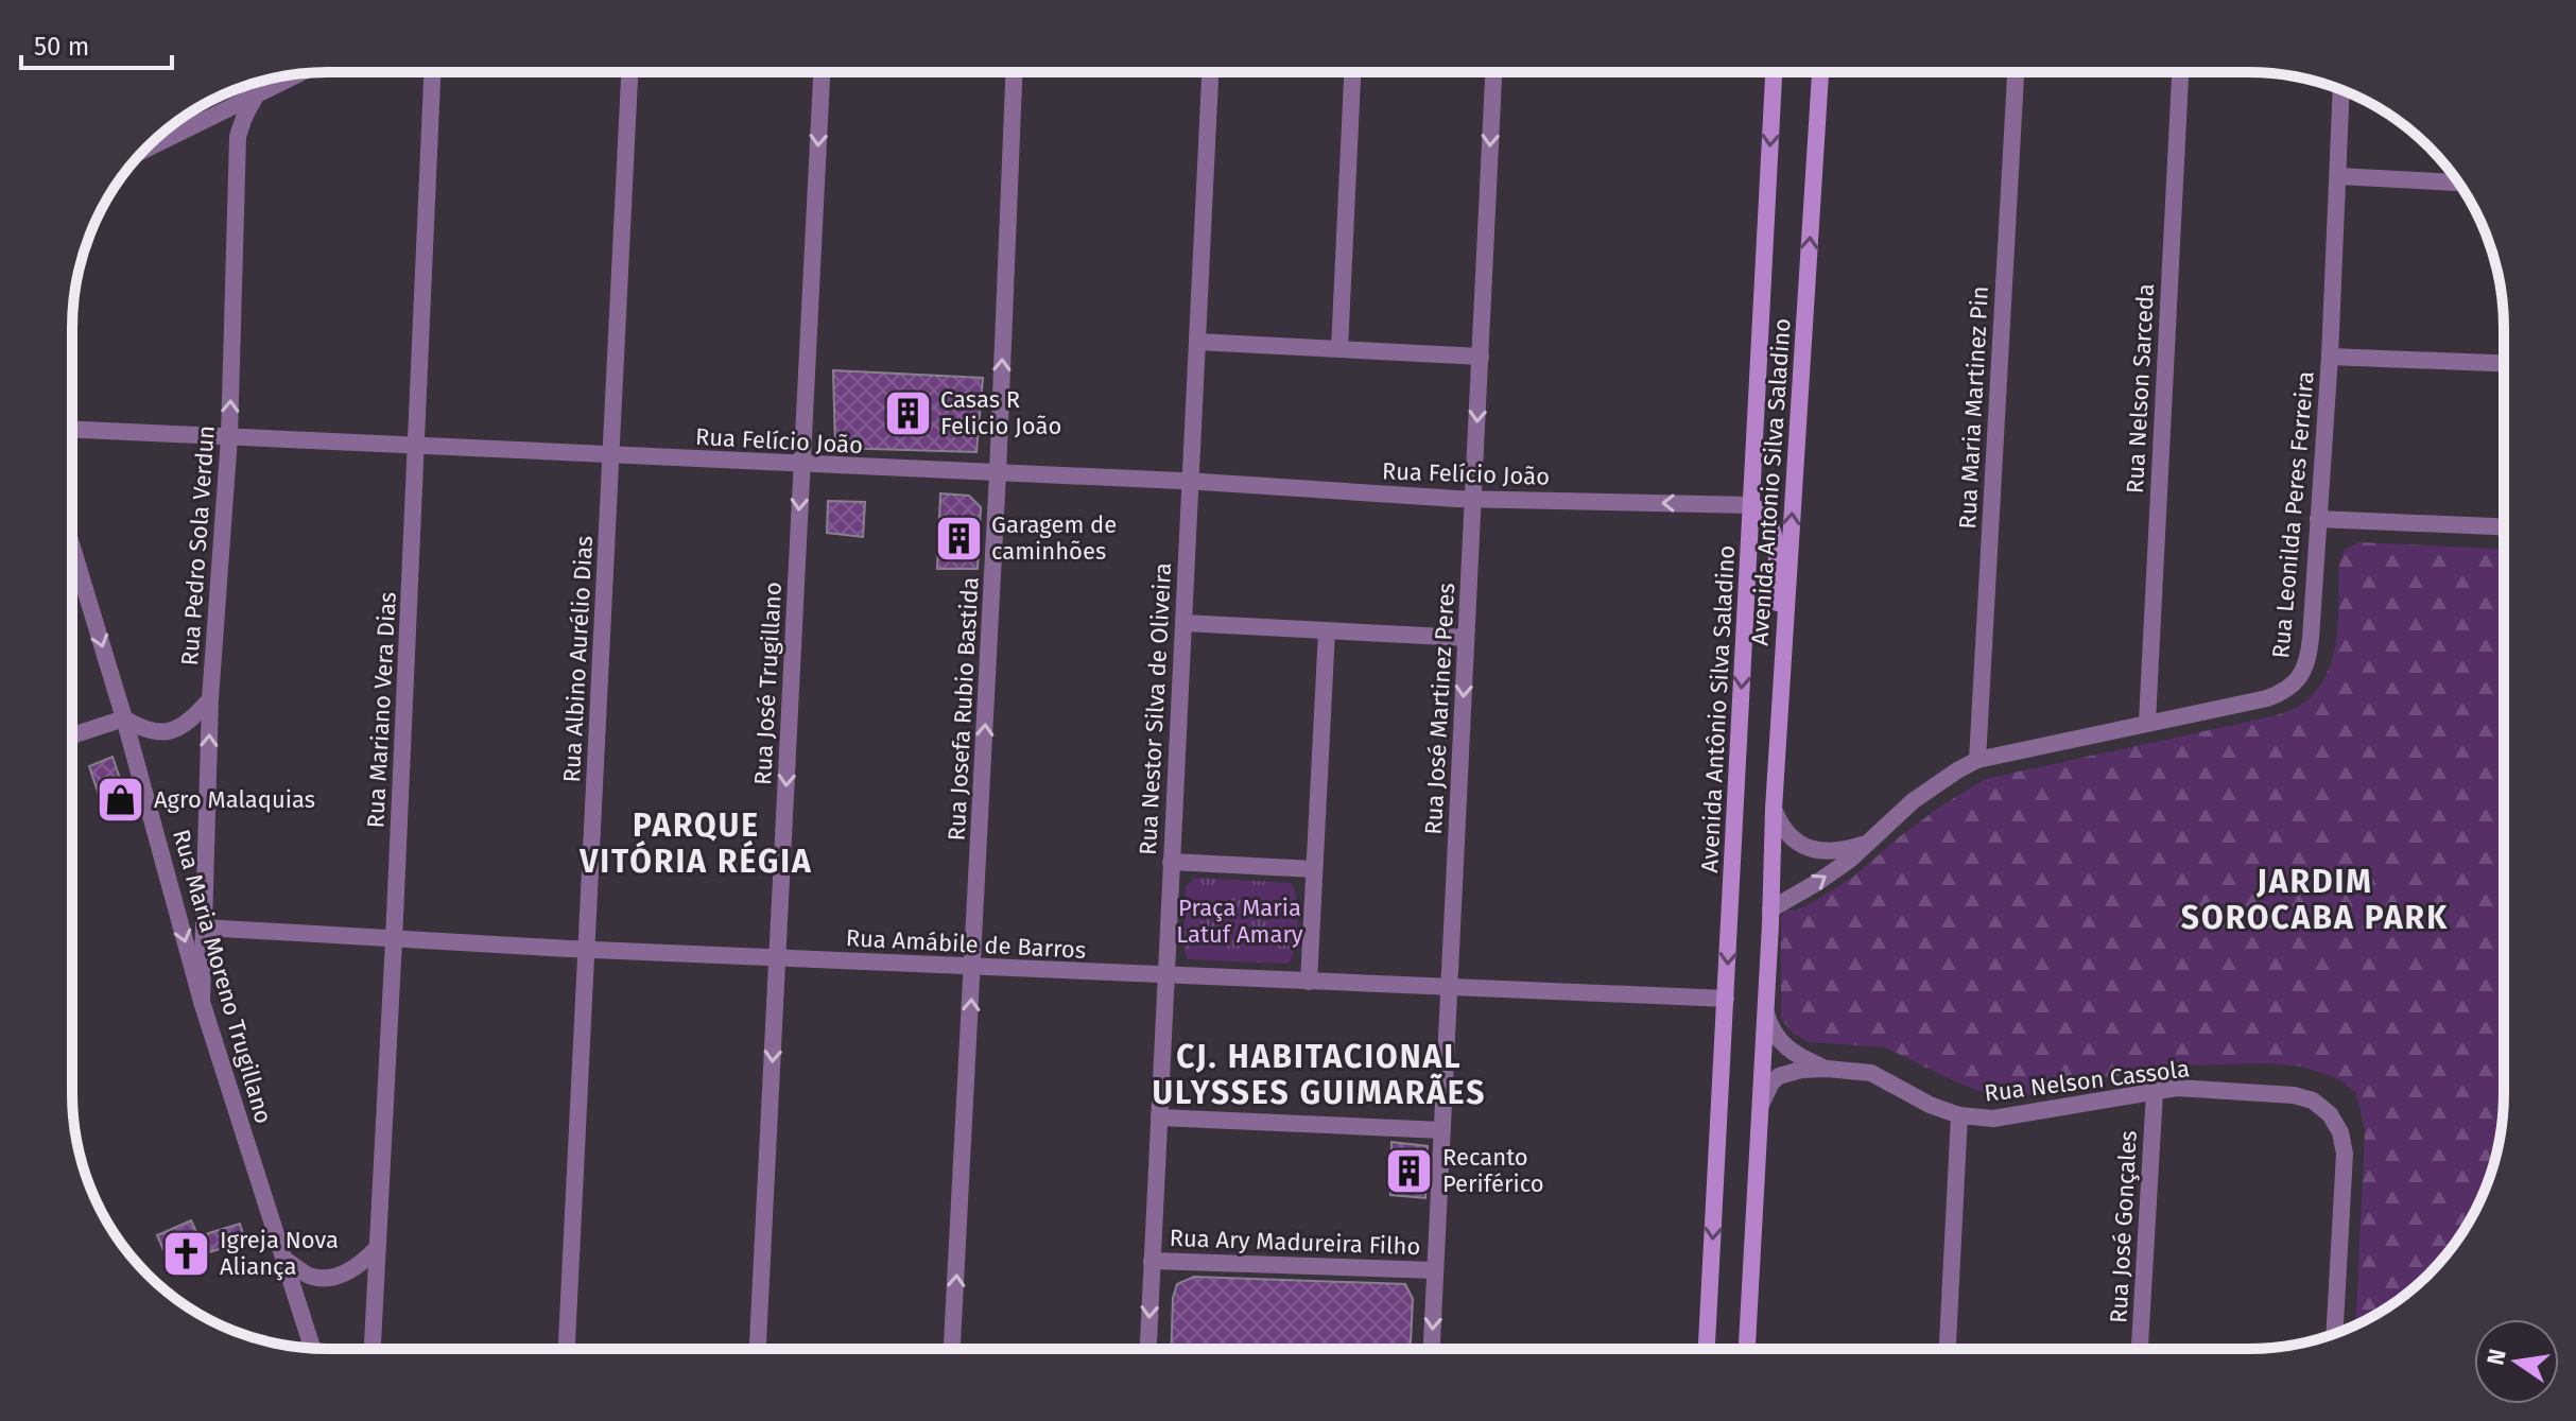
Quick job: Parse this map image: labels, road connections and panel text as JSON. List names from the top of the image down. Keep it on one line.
{"streets":{"main road":["Avenida Antonio Silva Saladino","Avenida Antônio Silva Saladino"],"street":["Rua Nelson Sarceda","Rua Maria Martinez Pin","Rua Felício João","Rua Leonilda Peres Ferreira","Rua Pedro Sola Verdun","Rua Albino Aurélio Dias","Rua José Trugillano","Rua Josefa Rubio Bastida","Rua Nestor Silva de Oliveira","Rua José Martinez Peres","Rua Mariano Vera Dias","Rua Amábile de Barros","Rua Maria Moreno Trugillano","Rua Nelson Cassola","Rua José Gonçales","Rua Ary Madureira Filho"]},"crossings":[["Rua Nelson Sarceda","Rua Leonilda Peres Ferreira"],["Rua Maria Martinez Pin","Rua Leonilda Peres Ferreira"],["Rua Felício João","Rua Pedro Sola Verdun"],["Rua Felício João","Rua Albino Aurélio Dias"],["Rua Felício João","Rua José Trugillano"],["Rua Felício João","Rua Josefa Rubio Bastida"],["Rua Felício João","Rua Nestor Silva de Oliveira"],["Rua Felício João","Rua José Martinez Peres"],["Rua Felício João","Avenida Antônio Silva Saladino"],["Rua Felício João","Rua Mariano Vera Dias"],["Avenida Antonio Silva Saladino","Rua Leonilda Peres Ferreira"],["Rua Pedro Sola Verdun","Rua Amábile de Barros"],["Rua Pedro Sola Verdun","Rua Maria Moreno Trugillano"],["Rua Albino Aurélio Dias","Rua Amábile de Barros"],["Rua José Trugillano","Rua Amábile de Barros"],["Rua Josefa Rubio Bastida","Rua Amábile de Barros"],["Rua Nestor Silva de Oliveira","Rua Amábile de Barros"],["Rua Nestor Silva de Oliveira","Rua Ary Madureira Filho"],["Rua José Martinez Peres","Rua Amábile de Barros"],["Rua José Martinez Peres","Rua Ary Madureira Filho"],["Avenida Antônio Silva Saladino","Rua Amábile de Barros"],["Rua Mariano Vera Dias","Rua Amábile de Barros"],["Rua Nelson Cassola","Rua José Gonçales"]],"one_way":["Rua Pedro Sola Verdun","Rua José Trugillano","Rua Josefa Rubio Bastida","Rua Maria Moreno Trugillano"],"districts":["PARQUE VITÓRIA RÉGIA","JARDIM SOROCABA PARK","CJ. HABITACIONAL ULYSSES GUIMARÃES"],"parks":["Praça Maria Latuf Amary"],"places":{"building":["Casas R Felicio João","Garagem de caminhões","Recanto Periférico"],"shop":["Agro Malaquias"],"church":["Igreja Nova Aliança"]},"scale_bar":"50 m","north":"left"}
